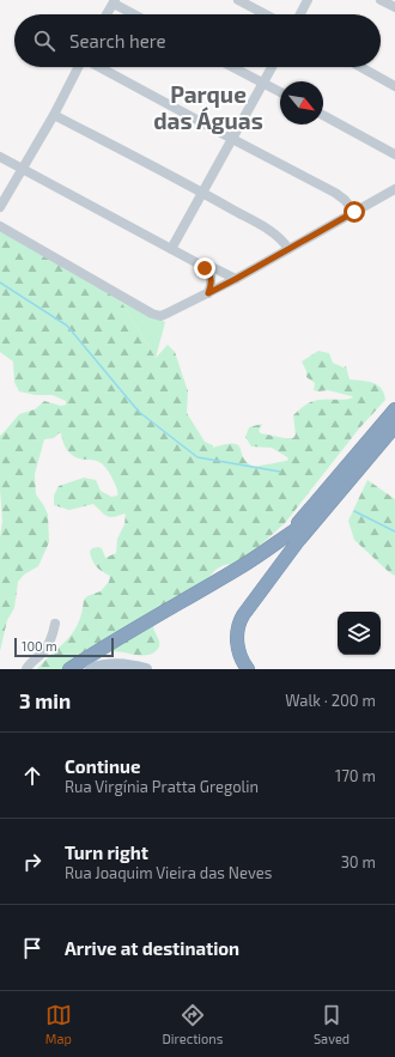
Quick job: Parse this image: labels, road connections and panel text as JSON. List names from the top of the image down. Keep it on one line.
{"districts":["Parque das Águas"],"scale_bar":"100 m","north":"bottom right","page":{"search":"Search here","scale":"100 m","heading":["3 min","Walk · 200 m"],"list":[["Continue","Rua Virgínia Pratta Gregolin","170 m"],["Turn right","Rua Joaquim Vieira das Neves","30 m"],"Arrive at destination"],"nav":["Map","Directions","Saved"]}}
